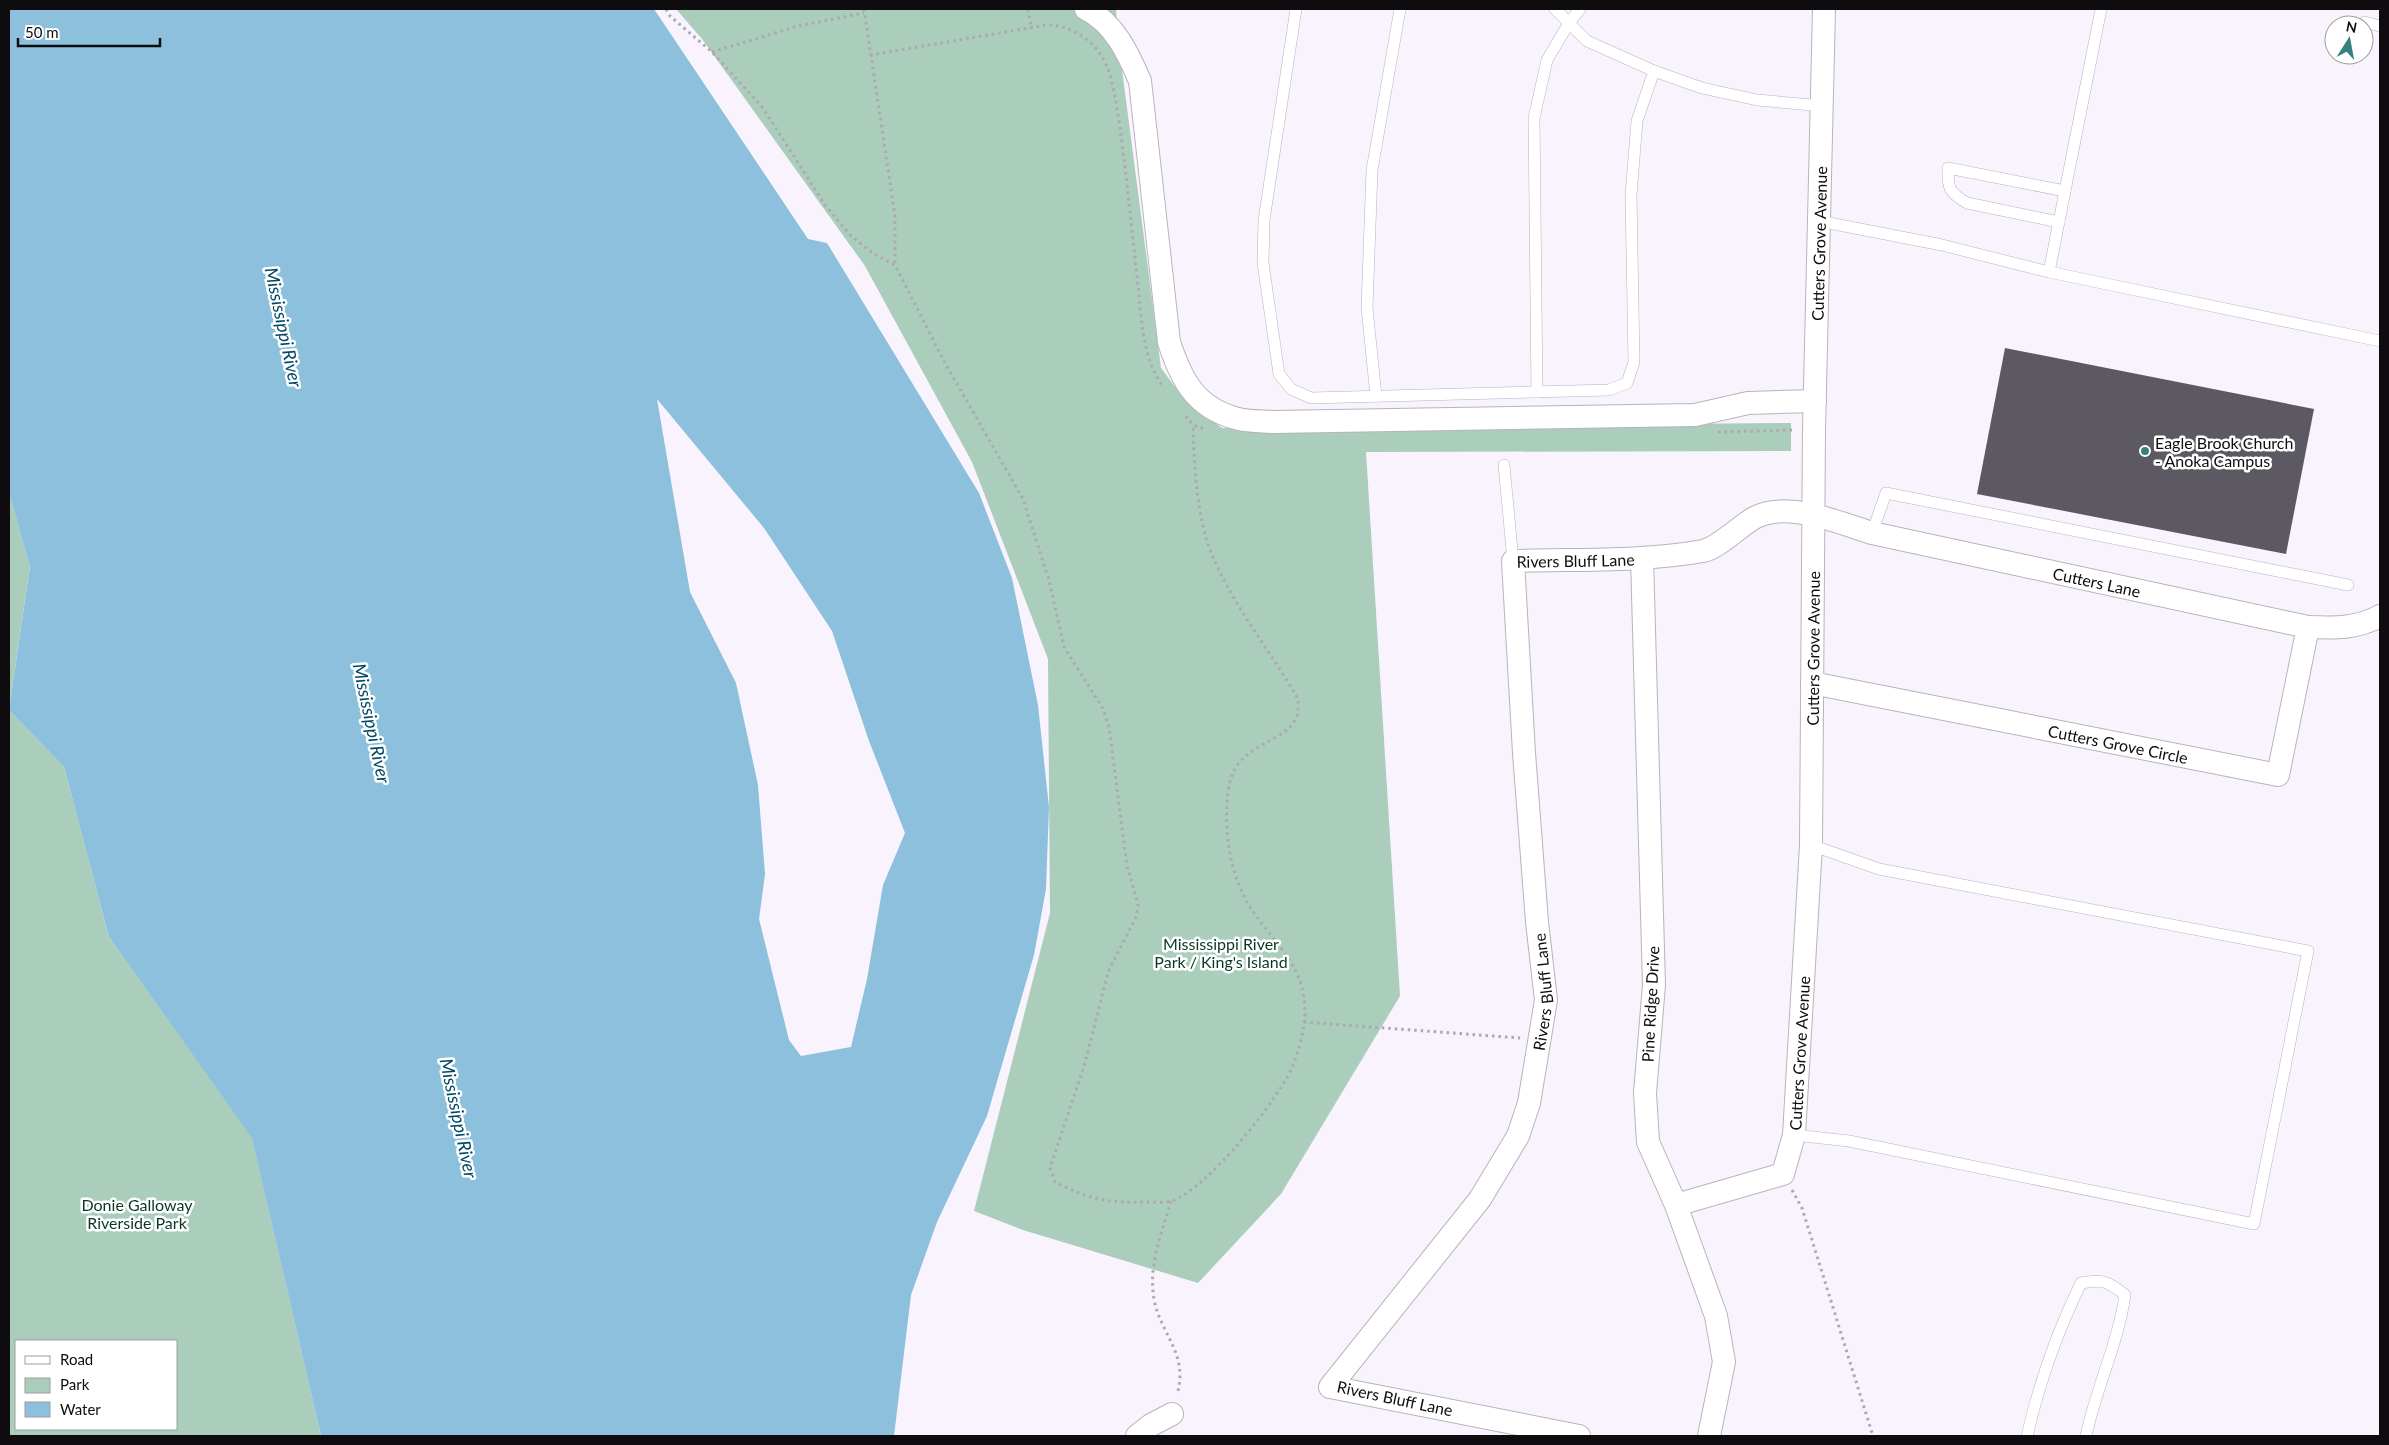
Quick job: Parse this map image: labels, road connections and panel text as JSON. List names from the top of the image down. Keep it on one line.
{"streets":{"street":["Cutters Grove Avenue","Rivers Bluff Lane","Cutters Lane","Cutters Grove Circle","Pine Ridge Drive"]},"crossings":[["Cutters Grove Avenue","Rivers Bluff Lane"],["Cutters Grove Avenue","Cutters Lane"],["Cutters Grove Avenue","Cutters Grove Circle"],["Rivers Bluff Lane","Cutters Lane"],["Rivers Bluff Lane","Pine Ridge Drive"],["Cutters Lane","Cutters Grove Circle"]],"water":["Mississippi River"],"parks":["Mississippi River Park / King's Island","Donie Galloway Riverside Park"],"places":["Eagle Brook Church - Anoka Campus"],"legend":["Road","Park","Water"],"scale_bar":"50 m","north":"top"}
